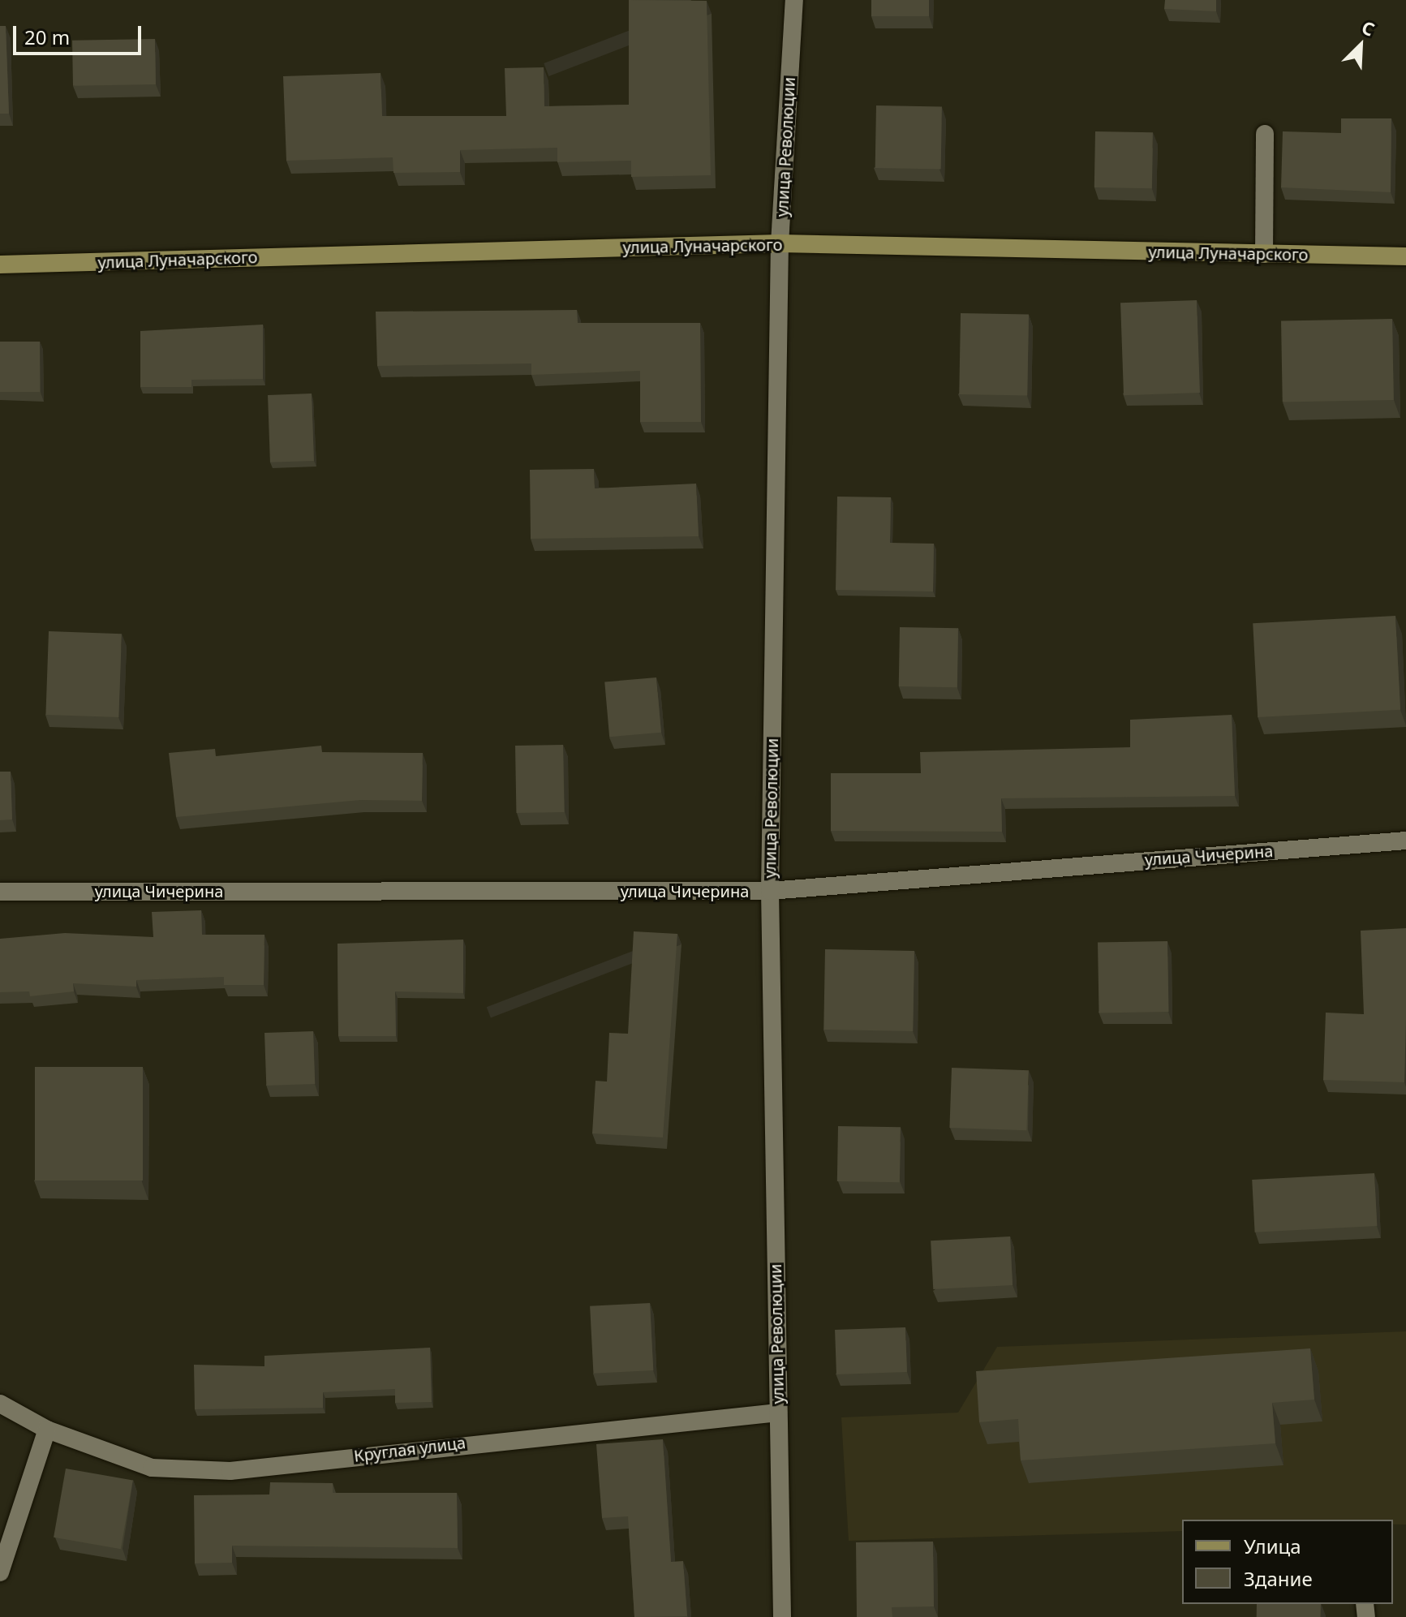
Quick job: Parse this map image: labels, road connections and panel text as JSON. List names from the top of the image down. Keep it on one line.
{"streets":{"main road":["улица Луначарского"],"street":["улица Революции","улица Чичерина","Круглая улица"]},"crossings":[["улица Революции","улица Луначарского"],["улица Революции","улица Чичерина"],["улица Революции","Круглая улица"]],"legend":["Улица","Здание"],"scale_bar":"20 m","north":"top right"}
